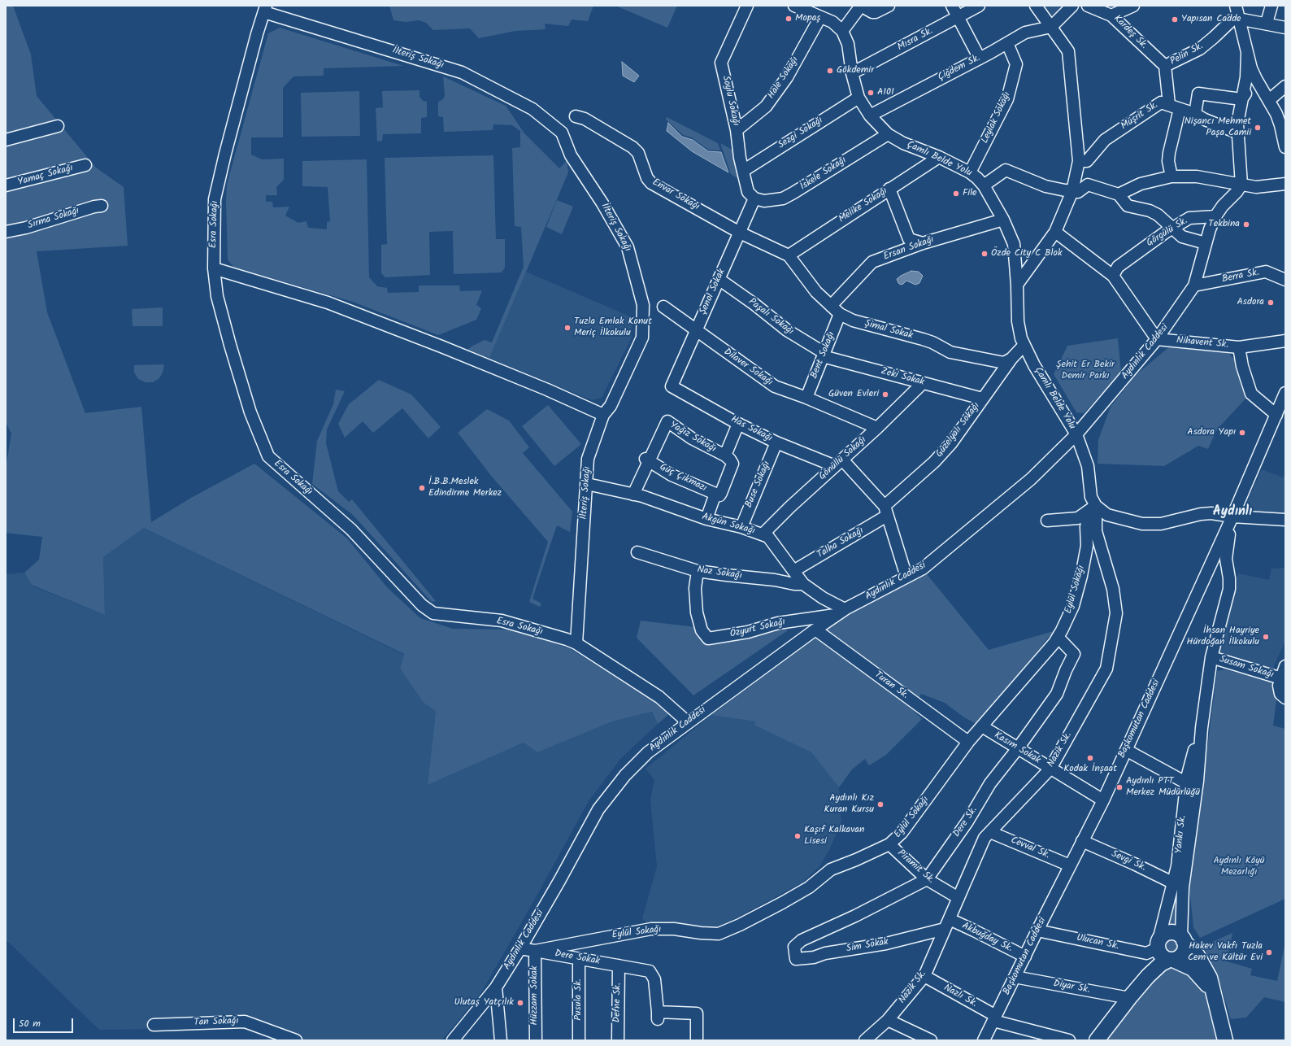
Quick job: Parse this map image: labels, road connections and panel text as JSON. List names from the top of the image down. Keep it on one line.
{"streets":{"street":["Kardeş Sk.","Mısra Sk.","Pelin Sk.","İlteriş Sokağı","Çiğdem Sk.","Hale Sokağı","Soylu Sokağı","Müşrit Sk.","Leylak Sokağı","Sezgi Sokağı","Çamlı Belde Yolu","İskele Sokağı","Yamaç Sokağı","Envar Sokağı","Melike Sokağı","Sırma Sokağı","Esra Sokağı","Görgülü Sk.","Ersan Sokağı","Berra Sk.","Şenol Sokak","Paşalı Sokağı","Şimal Sokak","Nihavent Sk.","Aydınlık Caddesi","Bent Sokağı","Dilaver Sokağı","Zeki Sokak","Has Sokağı","Güzelyalı Sokağı","Yağız Sokağı","Gönüllü Sokağı","Güç Çıkmazı","Buse Sokağı","Akgün Sokağı","Talha Sokağı","Naz Sokağı","Eylül Sokağı","Özyurt Sokağı","Susam Sokağı","Turan Sk.","Başkomutan Caddesi","Kasım Sokak","Nazik Sk.","Dere Sk.","Yankı Sk.","Cevval Sk.","Sevgi Sk.","Piramit Sk.","Akbuğday Sk.","Ulucan Sk.","Sim Sokak","Dere Sokak","Diyar Sk.","Hüzzam Sokak","Nazlı Sk.","Pusula Sk.","Defne Sk.","Tan Sokağı"]},"crossings":[["Kardeş Sk.","Pelin Sk."],["Mısra Sk.","Çamlı Belde Yolu"],["Pelin Sk.","Müşrit Sk."],["İlteriş Sokağı","Esra Sokağı"],["İlteriş Sokağı","Akgün Sokağı"],["Çiğdem Sk.","Leylak Sokağı"],["Çiğdem Sk.","Çamlı Belde Yolu"],["Hale Sokağı","Soylu Sokağı"],["Soylu Sokağı","Sezgi Sokağı"],["Soylu Sokağı","İskele Sokağı"],["Soylu Sokağı","Şenol Sokak"],["Leylak Sokağı","Çamlı Belde Yolu"],["Sezgi Sokağı","Çamlı Belde Yolu"],["Çamlı Belde Yolu","İskele Sokağı"],["Çamlı Belde Yolu","Melike Sokağı"],["Çamlı Belde Yolu","Ersan Sokağı"],["Çamlı Belde Yolu","Aydınlık Caddesi"],["Çamlı Belde Yolu","Güzelyalı Sokağı"],["Çamlı Belde Yolu","Nazik Sk."],["İskele Sokağı","Şenol Sokak"],["Envar Sokağı","Melike Sokağı"],["Envar Sokağı","Şenol Sokak"],["Envar Sokağı","Şimal Sokak"],["Melike Sokağı","Şimal Sokak"],["Esra Sokağı","Aydınlık Caddesi"],["Görgülü Sk.","Aydınlık Caddesi"],["Ersan Sokağı","Şimal Sokak"],["Berra Sk.","Aydınlık Caddesi"],["Şenol Sokak","Paşalı Sokağı"],["Şenol Sokak","Dilaver Sokağı"],["Şenol Sokak","Has Sokağı"],["Paşalı Sokağı","Bent Sokağı"],["Paşalı Sokağı","Zeki Sokak"],["Şimal Sokak","Bent Sokağı"],["Şimal Sokak","Güzelyalı Sokağı"],["Nihavent Sk.","Aydınlık Caddesi"],["Aydınlık Caddesi","Akgün Sokağı"],["Aydınlık Caddesi","Eylül Sokağı"],["Aydınlık Caddesi","Özyurt Sokağı"],["Aydınlık Caddesi","Turan Sk."],["Aydınlık Caddesi","Nazik Sk."],["Bent Sokağı","Dilaver Sokağı"],["Bent Sokağı","Zeki Sokak"],["Dilaver Sokağı","Gönüllü Sokağı"],["Zeki Sokak","Güzelyalı Sokağı"],["Zeki Sokak","Gönüllü Sokağı"],["Has Sokağı","Yağız Sokağı"],["Has Sokağı","Gönüllü Sokağı"],["Has Sokağı","Buse Sokağı"],["Güzelyalı Sokağı","Talha Sokağı"],["Yağız Sokağı","Güç Çıkmazı"],["Gönüllü Sokağı","Akgün Sokağı"],["Güç Çıkmazı","Akgün Sokağı"],["Buse Sokağı","Akgün Sokağı"],["Akgün Sokağı","Talha Sokağı"],["Akgün Sokağı","Naz Sokağı"],["Akgün Sokağı","Özyurt Sokağı"],["Naz Sokağı","Özyurt Sokağı"],["Eylül Sokağı","Turan Sk."],["Eylül Sokağı","Kasım Sokak"],["Eylül Sokağı","Nazik Sk."],["Eylül Sokağı","Dere Sk."],["Eylül Sokağı","Piramit Sk."],["Eylül Sokağı","Dere Sokak"],["Eylül Sokağı","Hüzzam Sokak"],["Susam Sokağı","Yankı Sk."],["Başkomutan Caddesi","Kasım Sokak"],["Başkomutan Caddesi","Yankı Sk."],["Başkomutan Caddesi","Cevval Sk."],["Başkomutan Caddesi","Sevgi Sk."],["Başkomutan Caddesi","Akbuğday Sk."],["Başkomutan Caddesi","Ulucan Sk."],["Başkomutan Caddesi","Diyar Sk."],["Başkomutan Caddesi","Nazlı Sk."],["Kasım Sokak","Nazik Sk."],["Kasım Sokak","Dere Sk."],["Nazik Sk.","Cevval Sk."],["Nazik Sk.","Piramit Sk."],["Nazik Sk.","Akbuğday Sk."],["Nazik Sk.","Sim Sokak"],["Nazik Sk.","Nazlı Sk."],["Dere Sk.","Piramit Sk."],["Dere Sk.","Sim Sokak"],["Yankı Sk.","Sevgi Sk."],["Yankı Sk.","Ulucan Sk."],["Akbuğday Sk.","Sim Sokak"],["Dere Sokak","Hüzzam Sokak"],["Dere Sokak","Pusula Sk."],["Dere Sokak","Defne Sk."]],"districts":["Aydınlı"],"parks":["Şehit Er Bekir Demir Parkı","Aydınlı Köyü Mezarlığı"],"places":["Mopaş","Yapısan Cadde","Gökdemir","A101","Nişancı Mehmet Paşa Camii","File","Tekbina","Özde City C Blok","Asdora","Tuzla Emlak Konut Meriç İlkokulu","Güven Evleri","Asdora Yapı","İ.B.B.Meslek Edindirme Merkez","İhsan Hayriye Hürdoğan İlkokulu","Kodak İnşaat","Aydınlı PTT Merkez Müdürlüğü","Aydınlı Kız Kuran Kursu","Kaşıf Kalkavan Lisesi","Hakev Vakfı Tuzla Cem ve Kültür Evi","Ulutaş Yatçılık"],"scale_bar":"50 m"}
